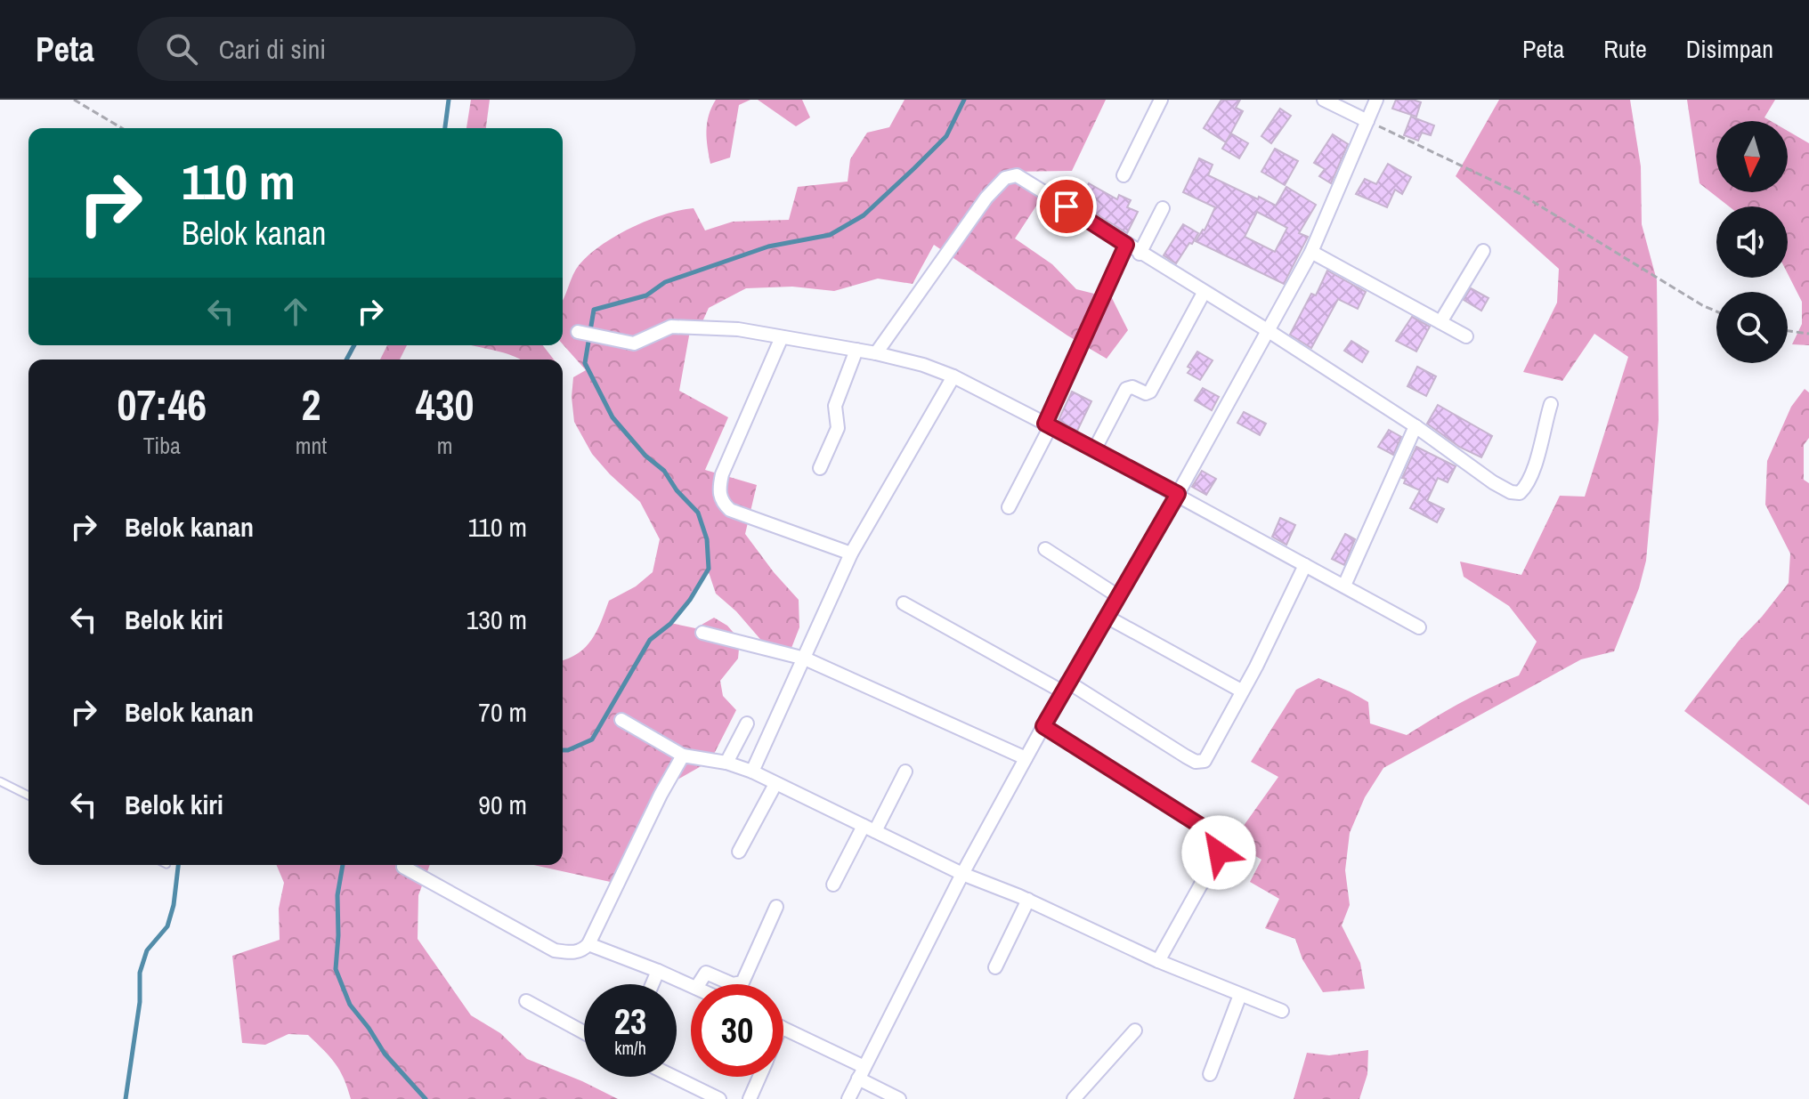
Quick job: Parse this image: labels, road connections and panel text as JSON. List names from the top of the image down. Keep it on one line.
{"north":"bottom","page":{"header":"Peta","search":"Cari di sini","nav":["Peta","Rute","Disimpan"],"turn":["110 m","Belok kanan"],"eta":["07:46","Tiba","2","mnt","430","m"],"list":[{"name":"Belok kanan","value":"110 m"},{"name":"Belok kiri","value":"130 m"},{"name":"Belok kanan","value":"70 m"},{"name":"Belok kiri","value":"90 m"}],"speed":"23 km/h","limit":"30"}}
